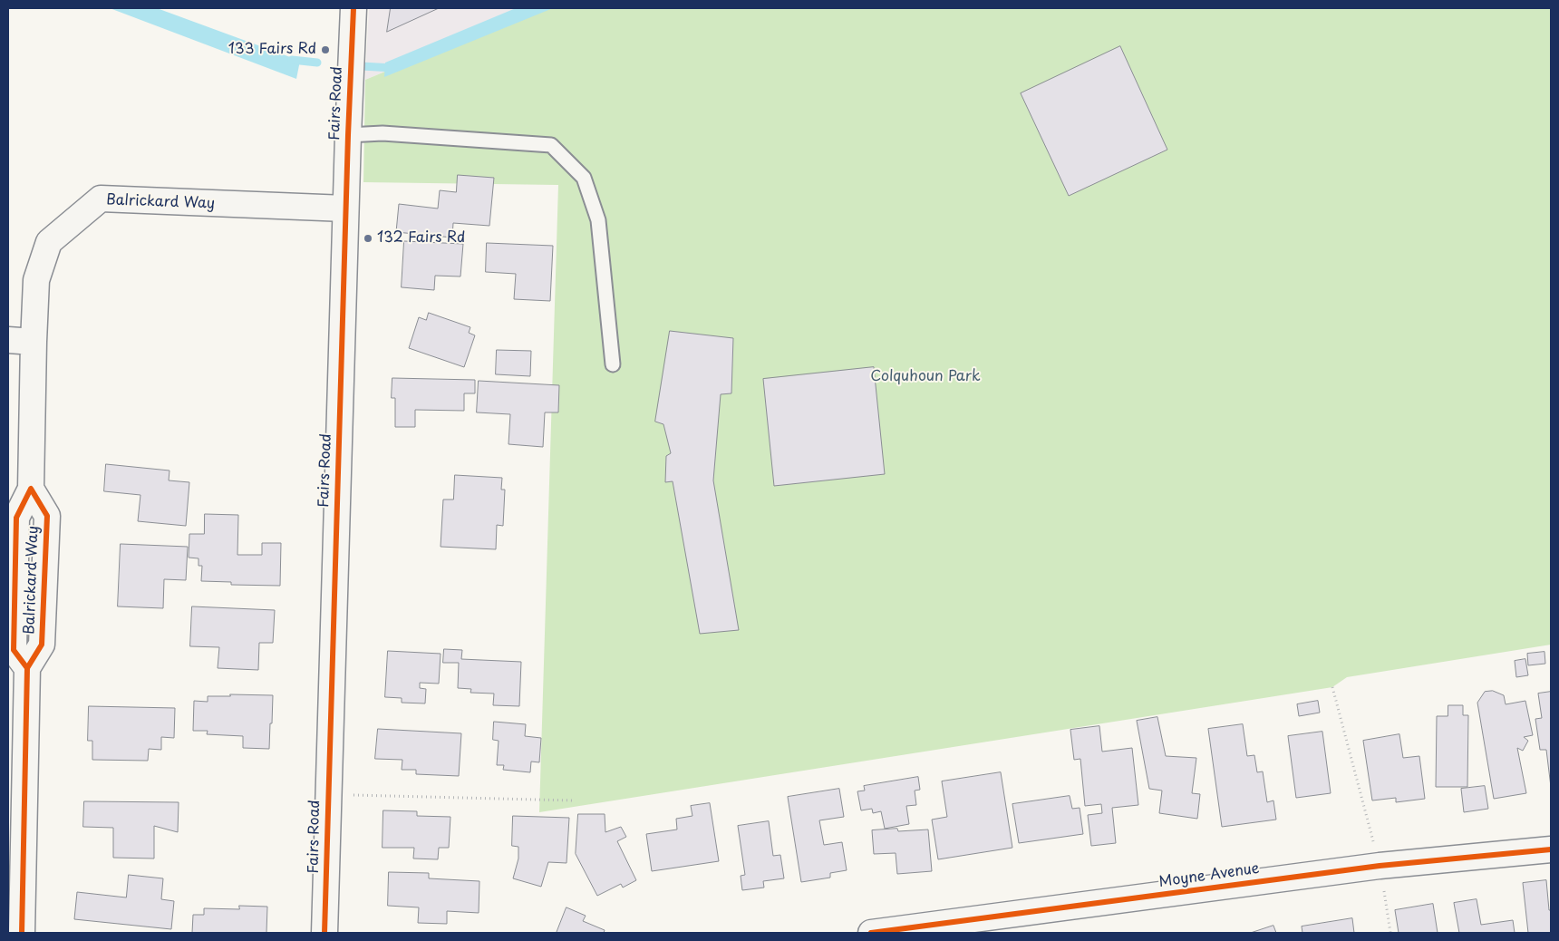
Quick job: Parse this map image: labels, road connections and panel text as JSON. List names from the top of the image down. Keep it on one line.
{"streets":{"street":["Fairs Road","Balrickard Way","Moyne Avenue"]},"crossings":[["Fairs Road","Balrickard Way"]],"parks":["Colquhoun Park"],"places":["133 Fairs Rd","132 Fairs Rd"]}
